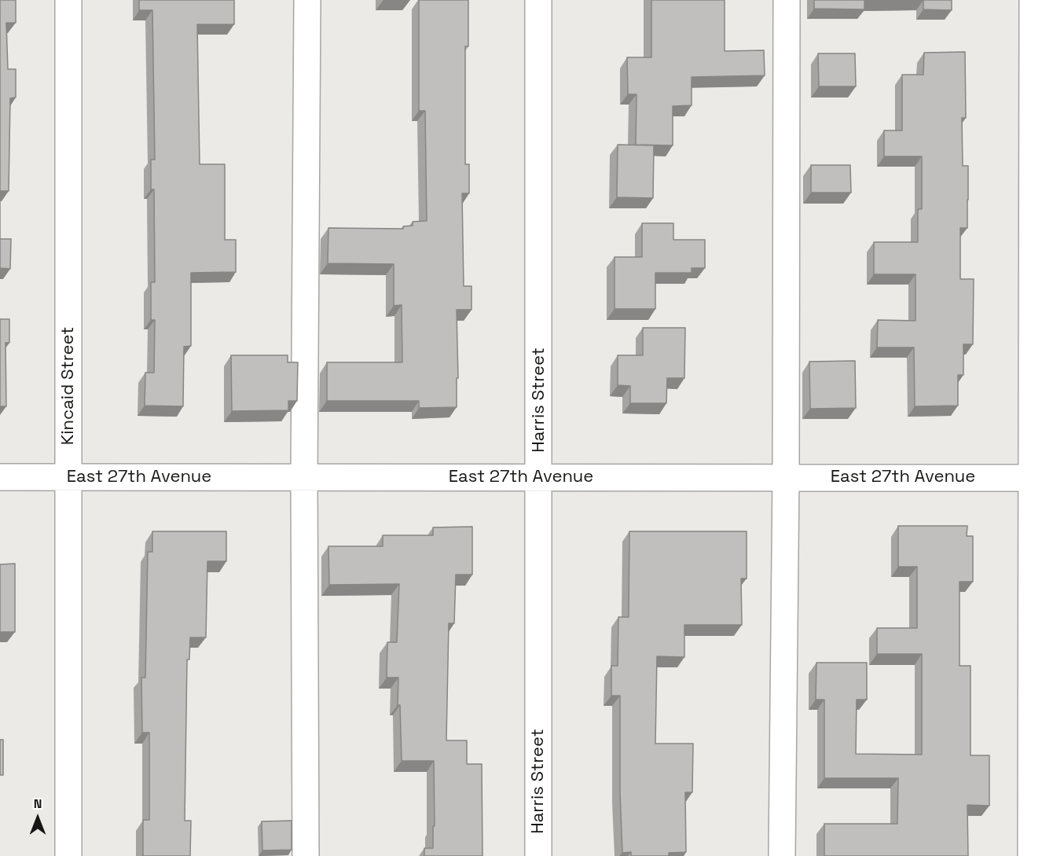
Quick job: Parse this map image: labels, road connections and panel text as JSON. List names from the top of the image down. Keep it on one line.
{"streets":{"street":["Kincaid Street","Harris Street","East 27th Avenue"]},"crossings":[["Kincaid Street","East 27th Avenue"],["Harris Street","East 27th Avenue"]],"north":"top"}
